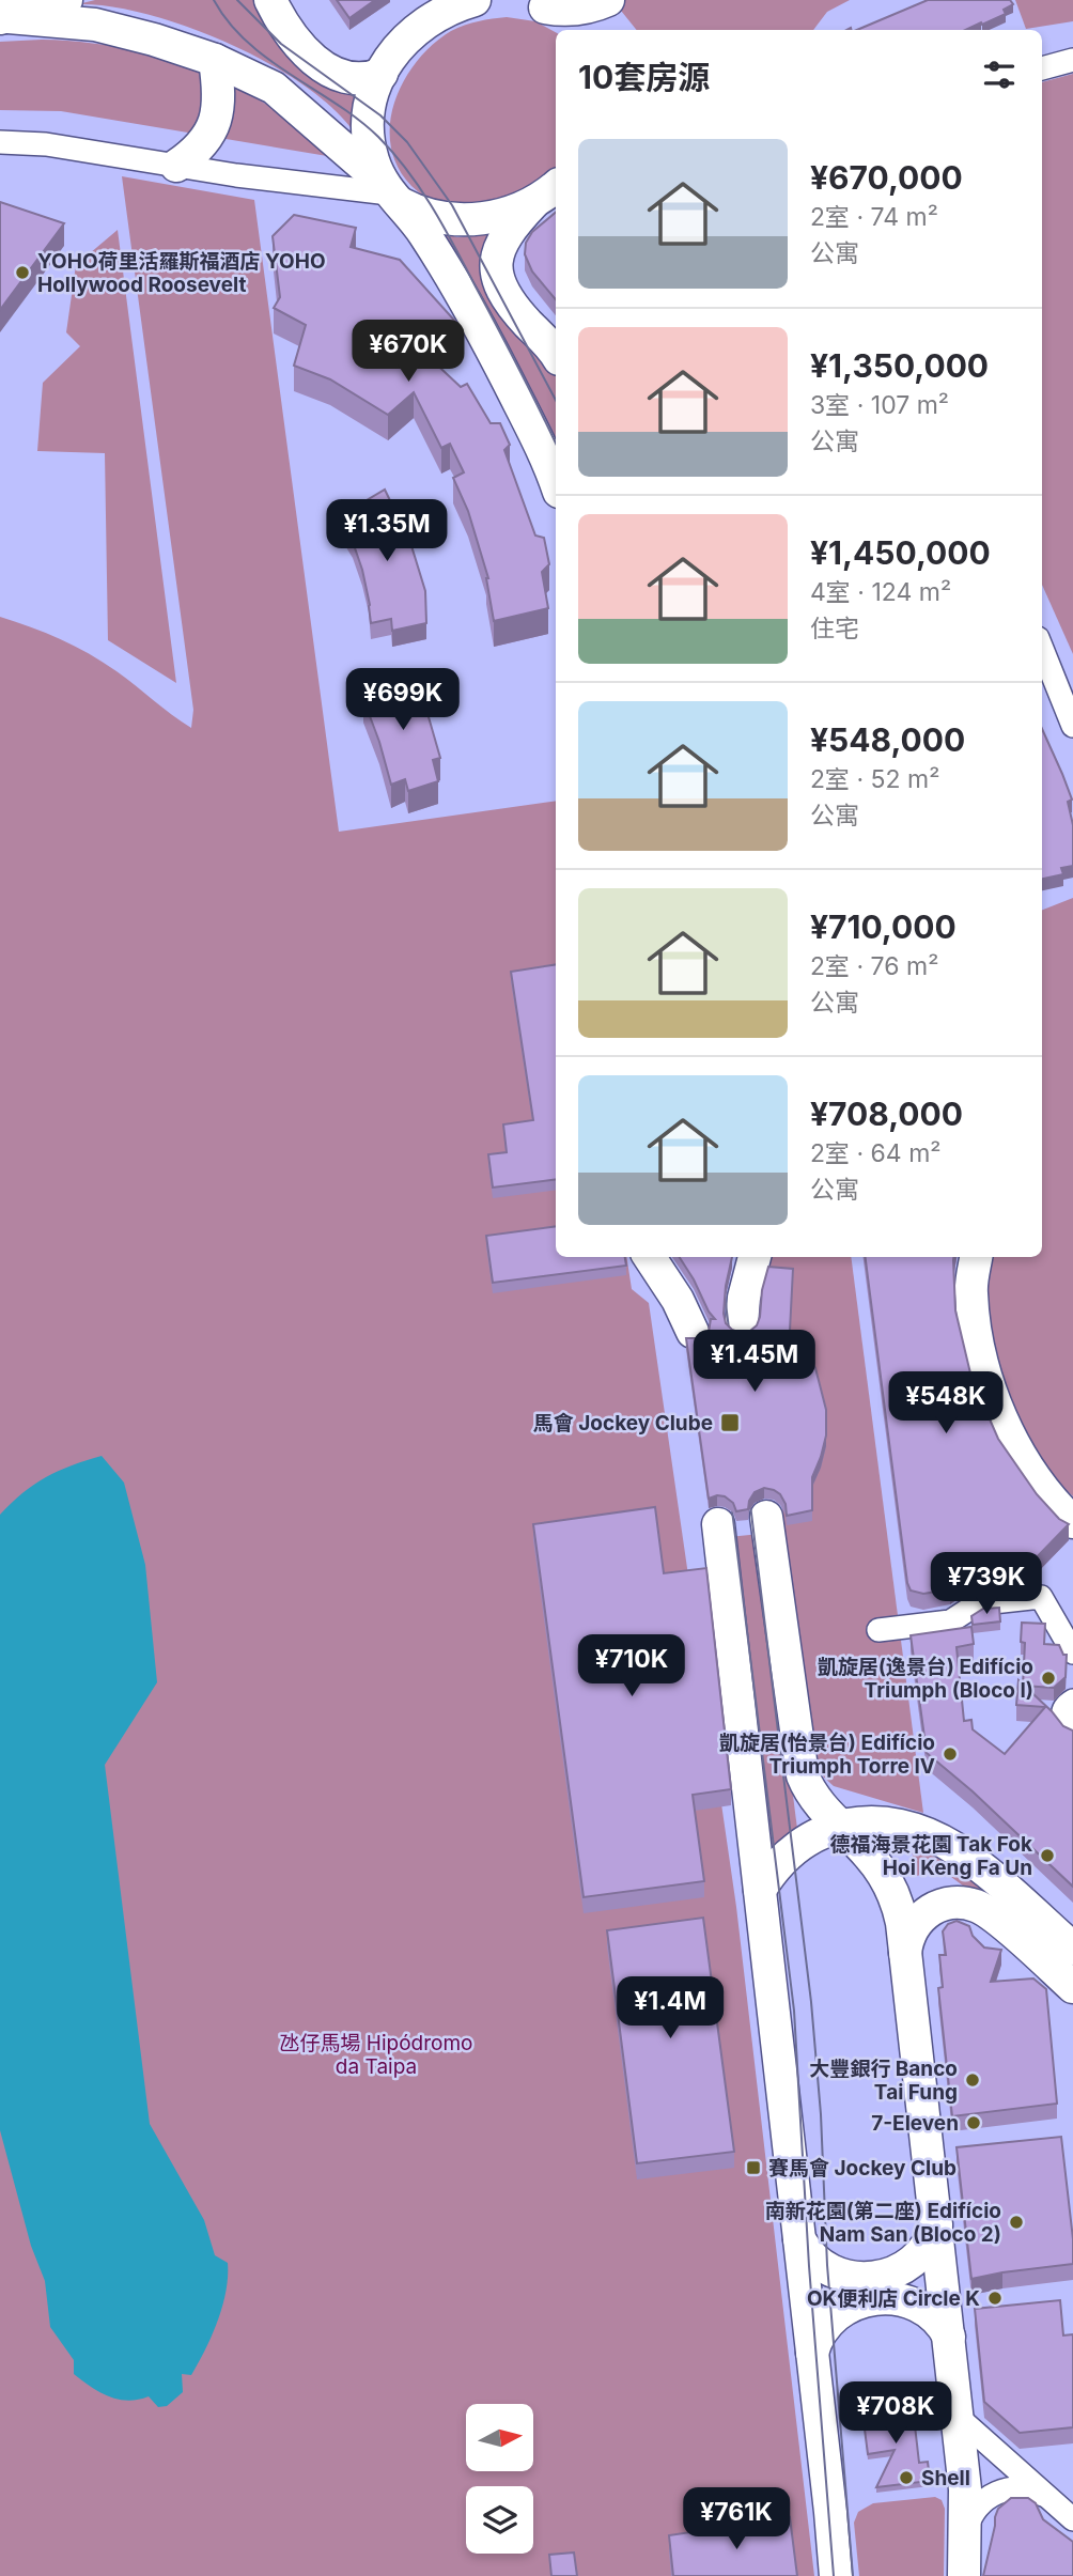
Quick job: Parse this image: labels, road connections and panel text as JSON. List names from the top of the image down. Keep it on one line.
{"parks":["氹仔馬場 Hipódromo da Taipa"],"places":{"other":["YOHO荷里活羅斯福酒店 YOHO Hollywood Roosevelt","凱旋居(逸景台) Edifício Triumph (Bloco I)","凱旋居(怡景台) Edifício Triumph Torre IV","德福海景花園 Tak Fok Hoi Keng Fa Un","大豐銀行 Banco Tai Fung","7-Eleven","南新花園(第二座) Edifício Nam San (Bloco 2)","OK便利店 Circle K","Shell"],"transit":["馬會 Jockey Clube","賽馬會 Jockey Club"]},"north":"right","page":{"heading":"10套房源","list":[{"name":"¥670,000","note":"2室 · 74 m² · 公寓"},{"name":"¥1,350,000","note":"3室 · 107 m² · 公寓"},{"name":"¥1,450,000","note":"4室 · 124 m² · 住宅"},{"name":"¥548,000","note":"2室 · 52 m² · 公寓"},{"name":"¥710,000","note":"2室 · 76 m² · 公寓"},{"name":"¥708,000","note":"2室 · 64 m² · 公寓"}],"price":["¥670K","¥1.35M","¥699K","¥1.45M","¥548K","¥739K","¥710K","¥1.4M","¥708K","¥761K"]}}
